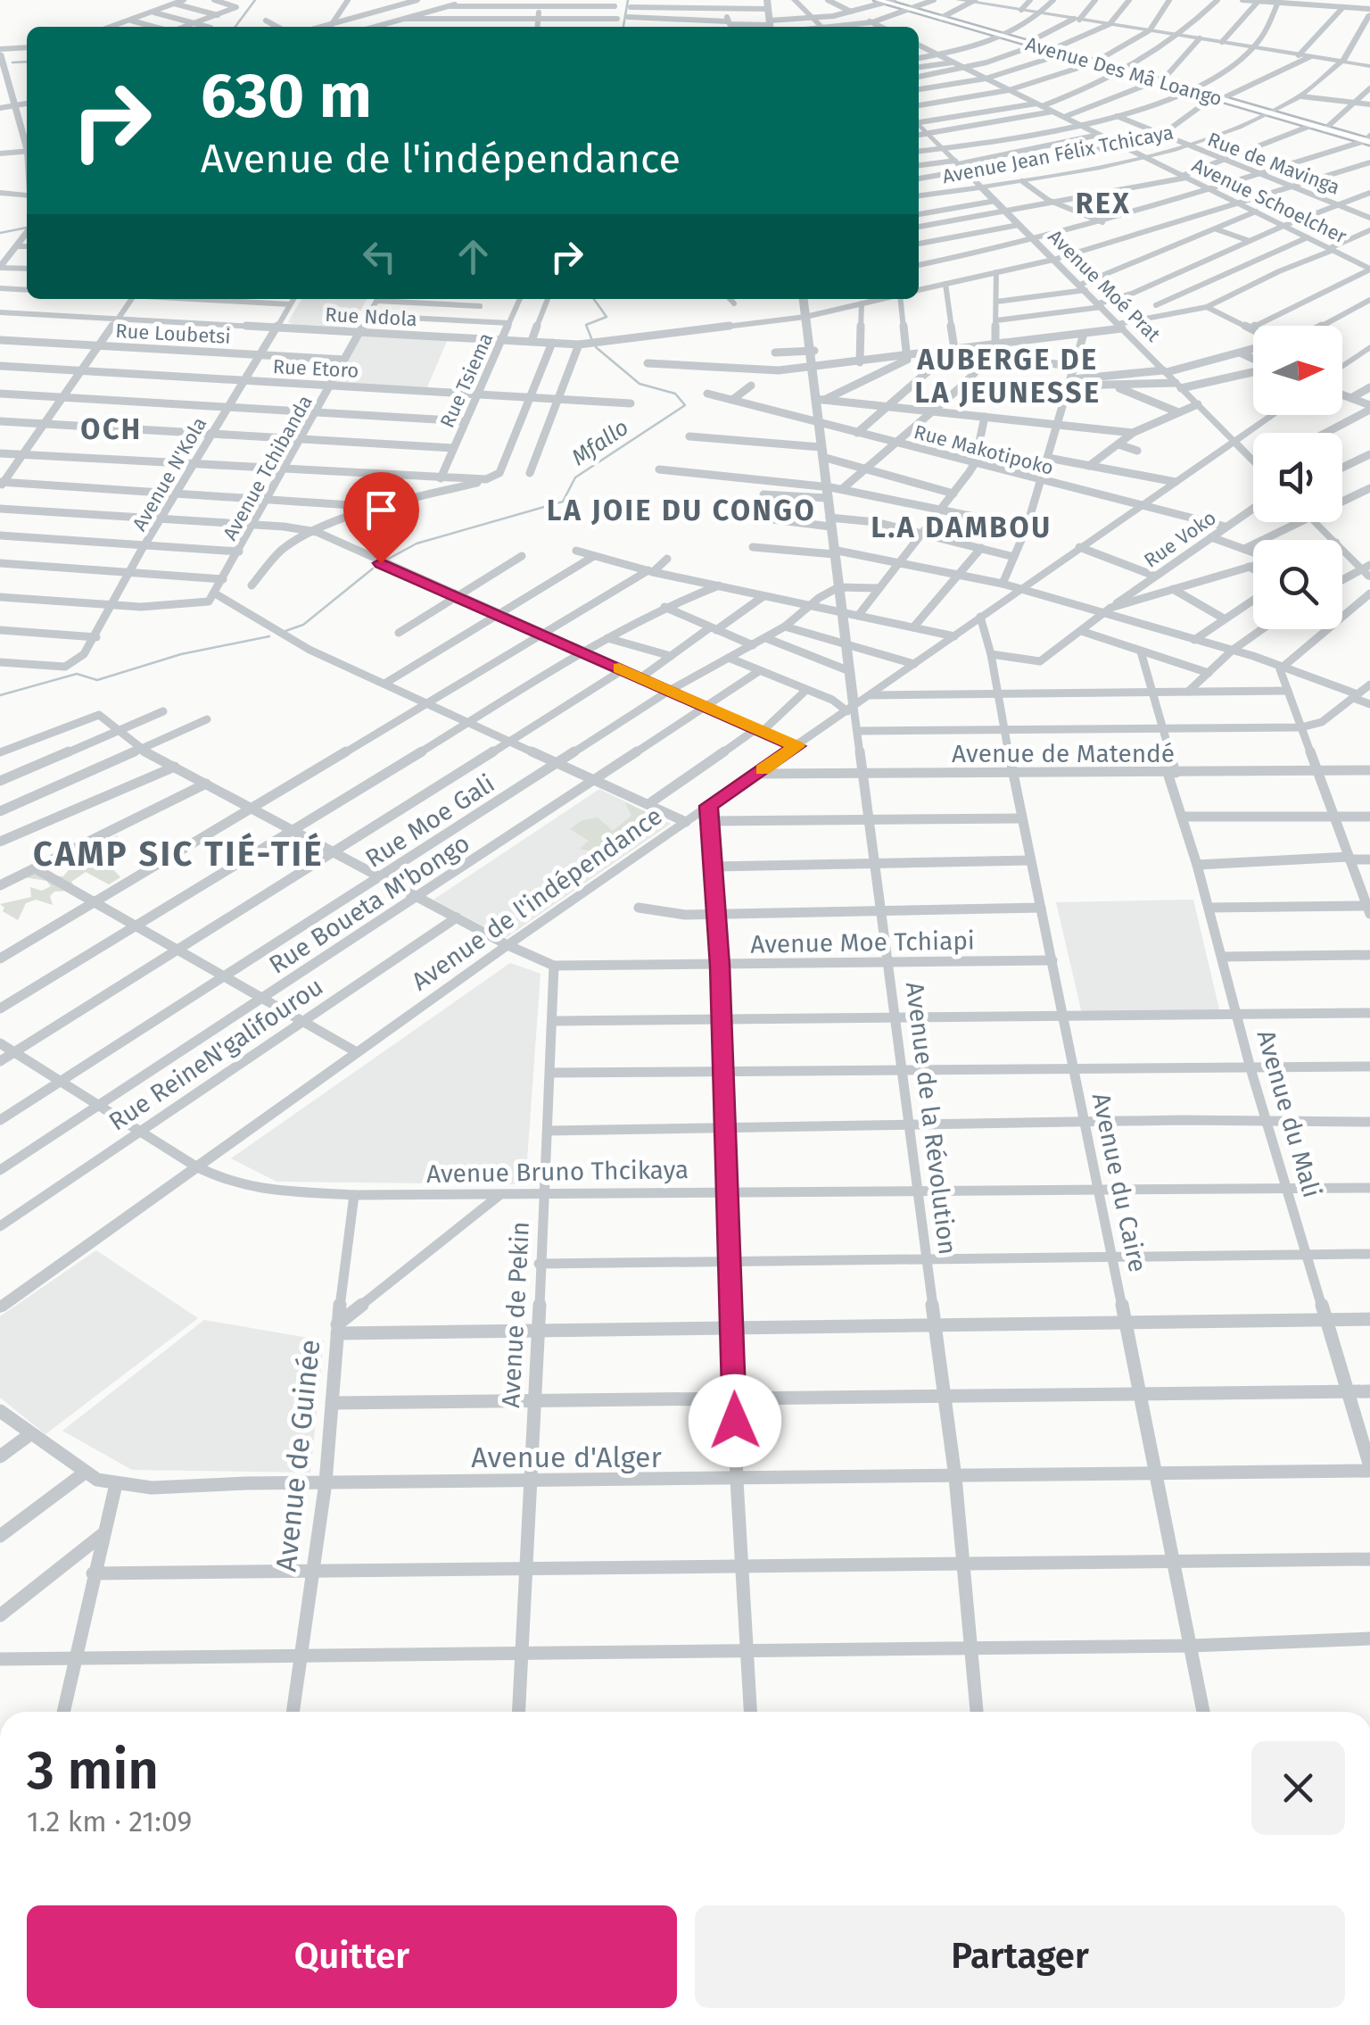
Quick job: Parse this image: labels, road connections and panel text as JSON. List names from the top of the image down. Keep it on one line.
{"streets":{"main road":["Avenue Des Mâ Loango"],"street":["Avenue Jean Félix Tchicaya","Rue de Mavinga","Avenue Schoelcher","Avenue Moé Prat","Rue Ndola","Rue Loubetsi","Rue Etoro","Rue Tsiema","Rue Makotipoko","Avenue Tchibanda","Avenue N'Kola","Rue Voko","Avenue de Matendé","Rue Moe Gali","Avenue de l'indépendance","Rue Boueta M'bongo","Avenue Moe Tchiapi","Rue ReineN'galifourou","Avenue du Mali","Avenue de la Révolution","Avenue Bruno Thcikaya","Avenue du Caire","Avenue de Pekin","Avenue de Guinée","Avenue d'Alger"]},"crossings":[["Avenue Des Mâ Loango","Avenue Jean Félix Tchicaya"],["Avenue Jean Félix Tchicaya","Rue de Mavinga"],["Avenue Jean Félix Tchicaya","Avenue Schoelcher"],["Avenue Jean Félix Tchicaya","Avenue Moé Prat"],["Avenue Moé Prat","Avenue de l'indépendance"],["Rue Ndola","Rue Tsiema"],["Rue Ndola","Avenue Tchibanda"],["Rue Ndola","Avenue N'Kola"],["Rue Ndola","Avenue de la Révolution"],["Rue Loubetsi","Avenue Tchibanda"],["Rue Loubetsi","Avenue N'Kola"],["Rue Etoro","Rue Tsiema"],["Rue Etoro","Avenue Tchibanda"],["Rue Etoro","Avenue N'Kola"],["Rue Makotipoko","Rue Voko"],["Rue Makotipoko","Avenue de l'indépendance"],["Rue Makotipoko","Avenue de la Révolution"],["Avenue Tchibanda","Avenue N'Kola"],["Rue Voko","Avenue du Caire"],["Avenue de Matendé","Avenue de l'indépendance"],["Avenue de Matendé","Avenue du Mali"],["Avenue de Matendé","Avenue de la Révolution"],["Avenue de Matendé","Avenue du Caire"],["Rue Moe Gali","Avenue Moe Tchiapi"],["Rue Moe Gali","Avenue de la Révolution"],["Rue Moe Gali","Avenue Bruno Thcikaya"],["Avenue de l'indépendance","Avenue Moe Tchiapi"],["Avenue de l'indépendance","Avenue de la Révolution"],["Avenue de l'indépendance","Avenue Bruno Thcikaya"],["Avenue de l'indépendance","Avenue du Caire"],["Rue Boueta M'bongo","Avenue Moe Tchiapi"],["Rue Boueta M'bongo","Avenue Bruno Thcikaya"],["Avenue Moe Tchiapi","Rue ReineN'galifourou"],["Avenue Moe Tchiapi","Avenue de la Révolution"],["Avenue Moe Tchiapi","Avenue du Caire"],["Avenue Moe Tchiapi","Avenue de Pekin"],["Rue ReineN'galifourou","Avenue Bruno Thcikaya"],["Avenue du Mali","Avenue Bruno Thcikaya"],["Avenue du Mali","Avenue d'Alger"],["Avenue de la Révolution","Avenue Bruno Thcikaya"],["Avenue de la Révolution","Avenue d'Alger"],["Avenue Bruno Thcikaya","Avenue du Caire"],["Avenue Bruno Thcikaya","Avenue de Pekin"],["Avenue Bruno Thcikaya","Avenue de Guinée"],["Avenue du Caire","Avenue d'Alger"],["Avenue de Pekin","Avenue d'Alger"],["Avenue de Guinée","Avenue d'Alger"]],"districts":["REX","AUBERGE DE LA JEUNESSE","OCH","LA JOIE DU CONGO","L.A DAMBOU","CAMP SIC TIÉ-TIÉ"],"water":["Mfallo"],"north":"right","page":{"turn":["630 m","Avenue de l'indépendance"],"heading":["3 min","1.2 km · 21:09"],"buttons":["Quitter","Partager"]}}
